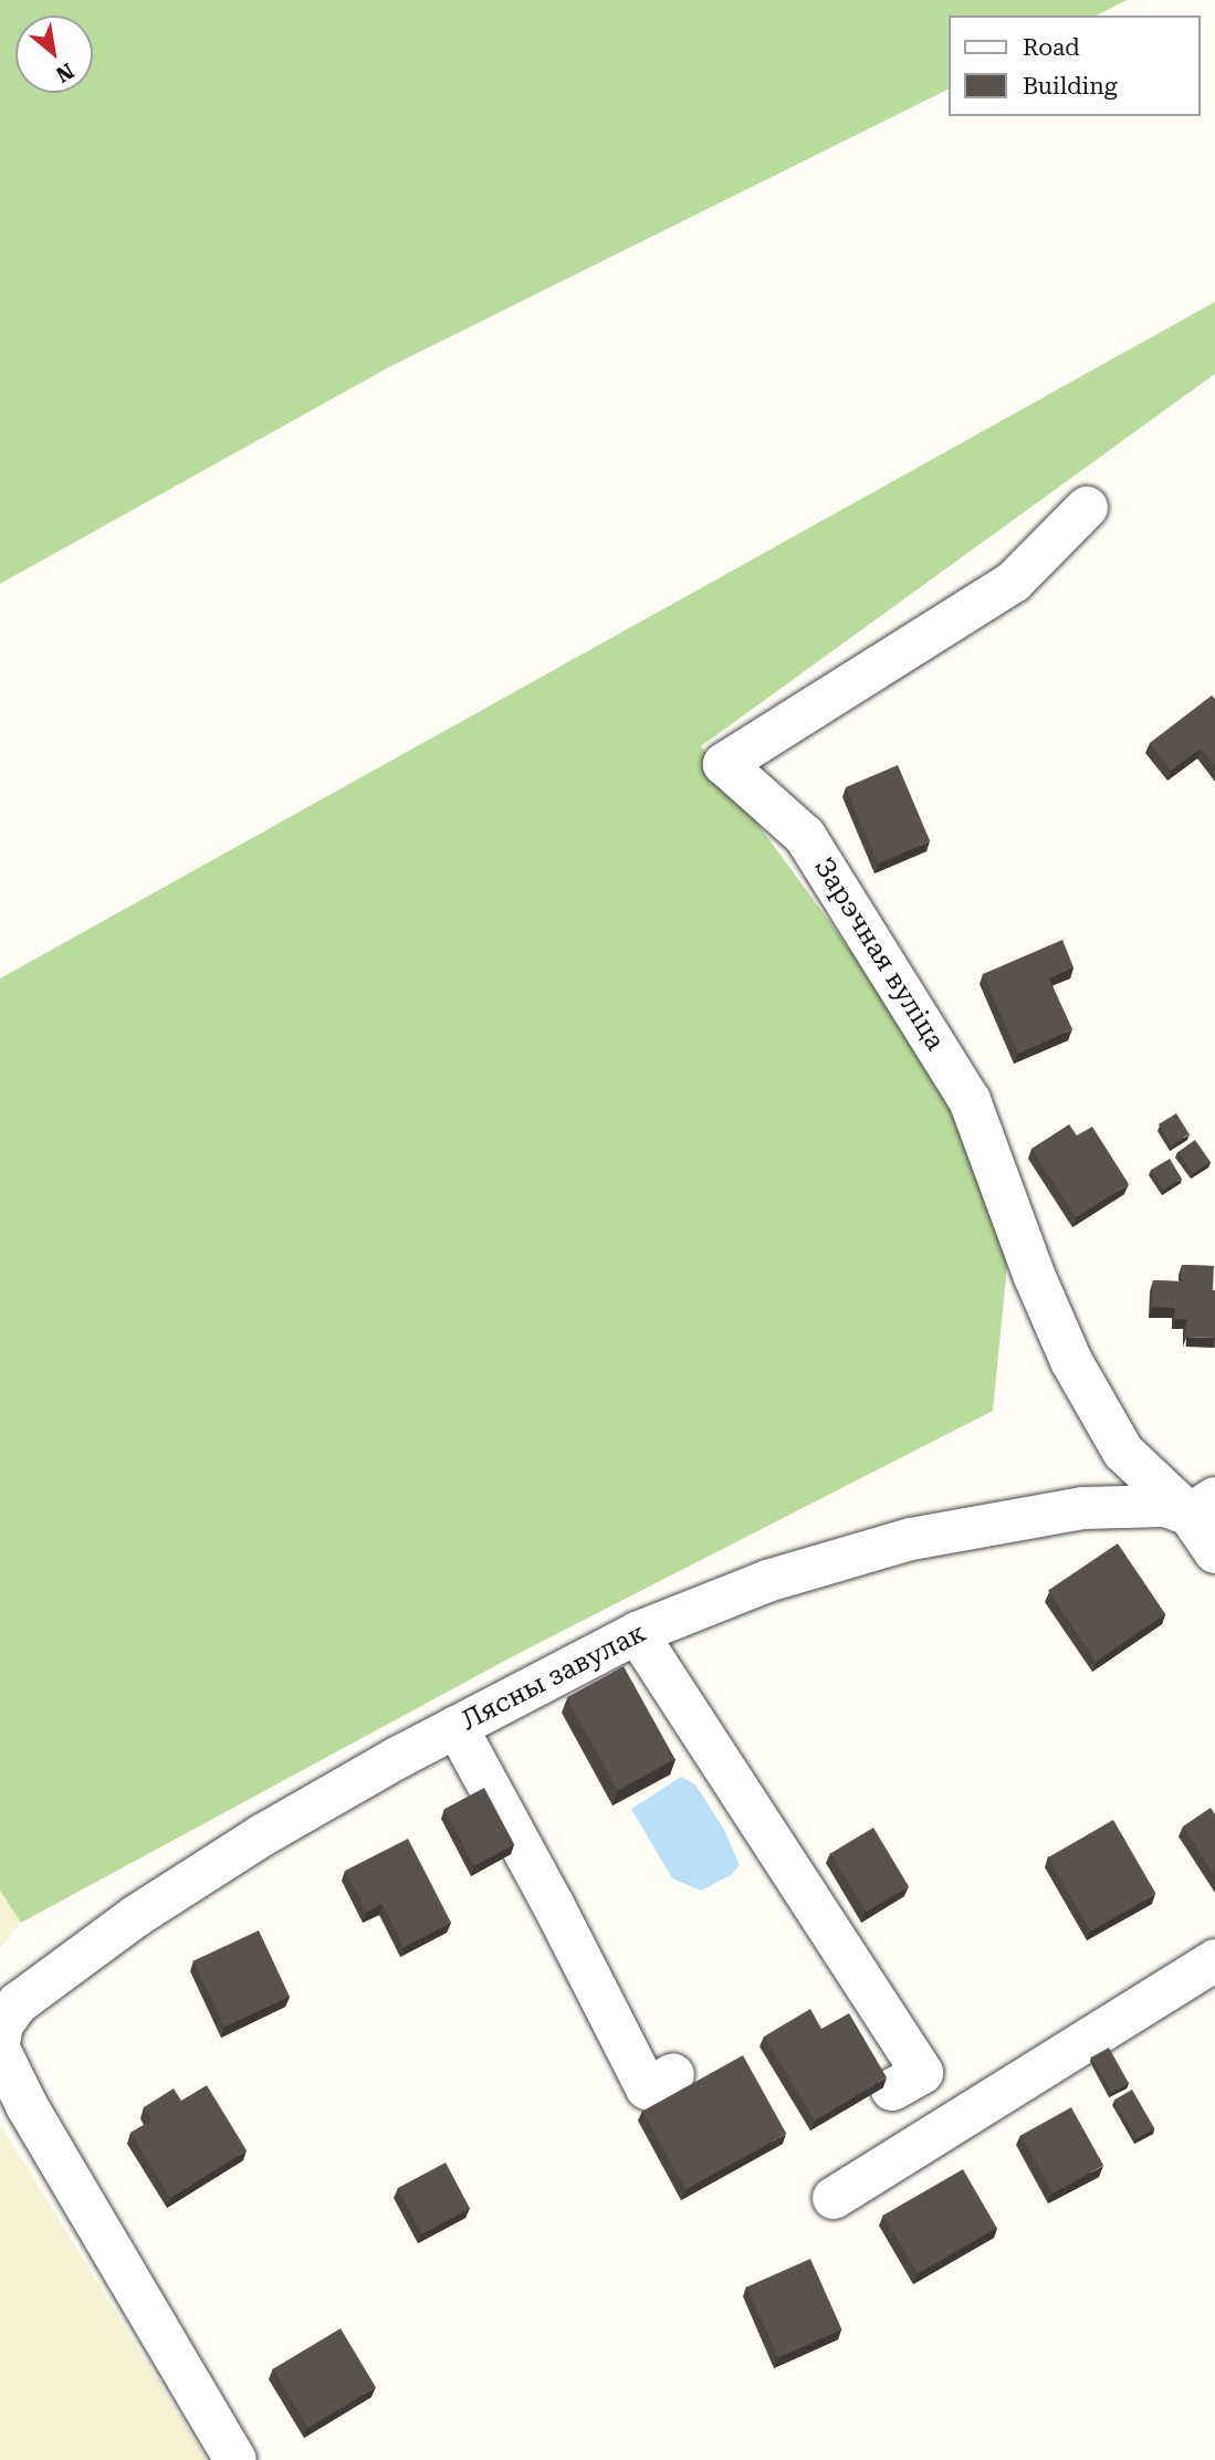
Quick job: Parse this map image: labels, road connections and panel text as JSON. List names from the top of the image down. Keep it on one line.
{"streets":{"street":["Зарэчная вуліца","Лясны завулак"]},"crossings":[["Зарэчная вуліца","Лясны завулак"]],"legend":["Road","Building"],"north":"bottom right"}
